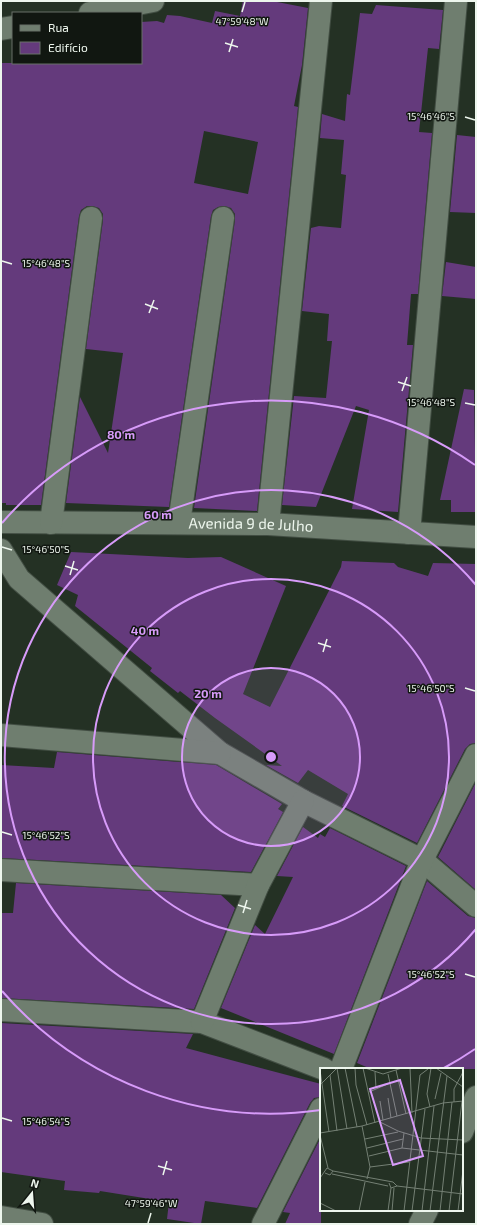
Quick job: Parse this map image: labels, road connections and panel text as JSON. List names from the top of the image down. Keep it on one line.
{"streets":{"street":["Avenida 9 de Julho"]},"legend":["Rua","Edifício"],"north":"top","coordinates":["47°59'48\"W","15°46'46\"S","15°46'48\"S","15°46'50\"S","15°46'52\"S","15°46'54\"S","47°59'46\"W"],"rings":["80 m","60 m","40 m","20 m"]}
